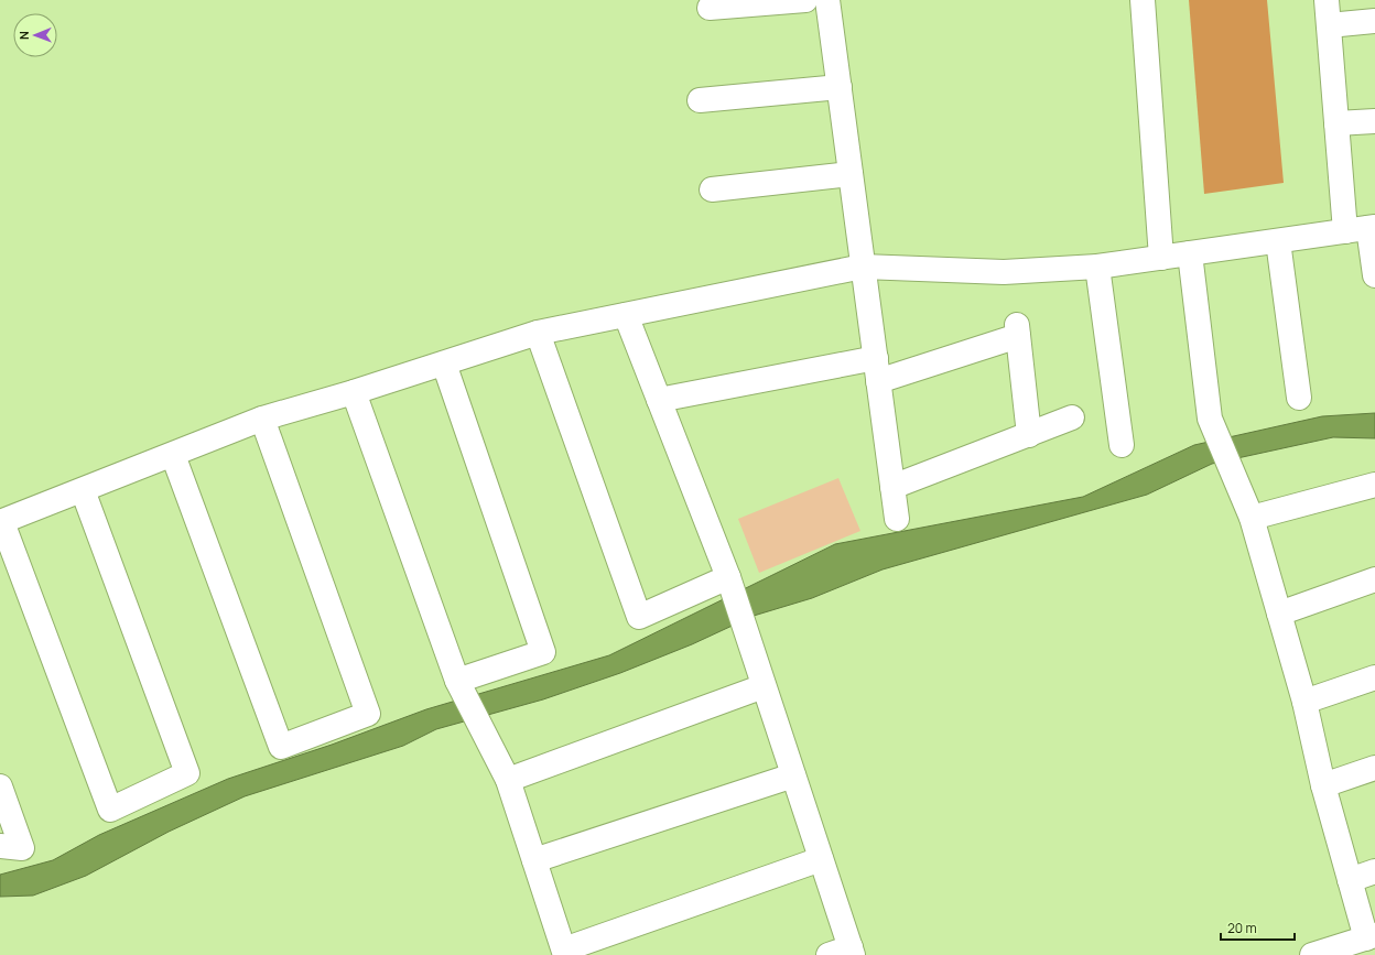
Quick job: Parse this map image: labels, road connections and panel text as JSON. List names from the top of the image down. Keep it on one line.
{"scale_bar":"20 m","north":"left"}
